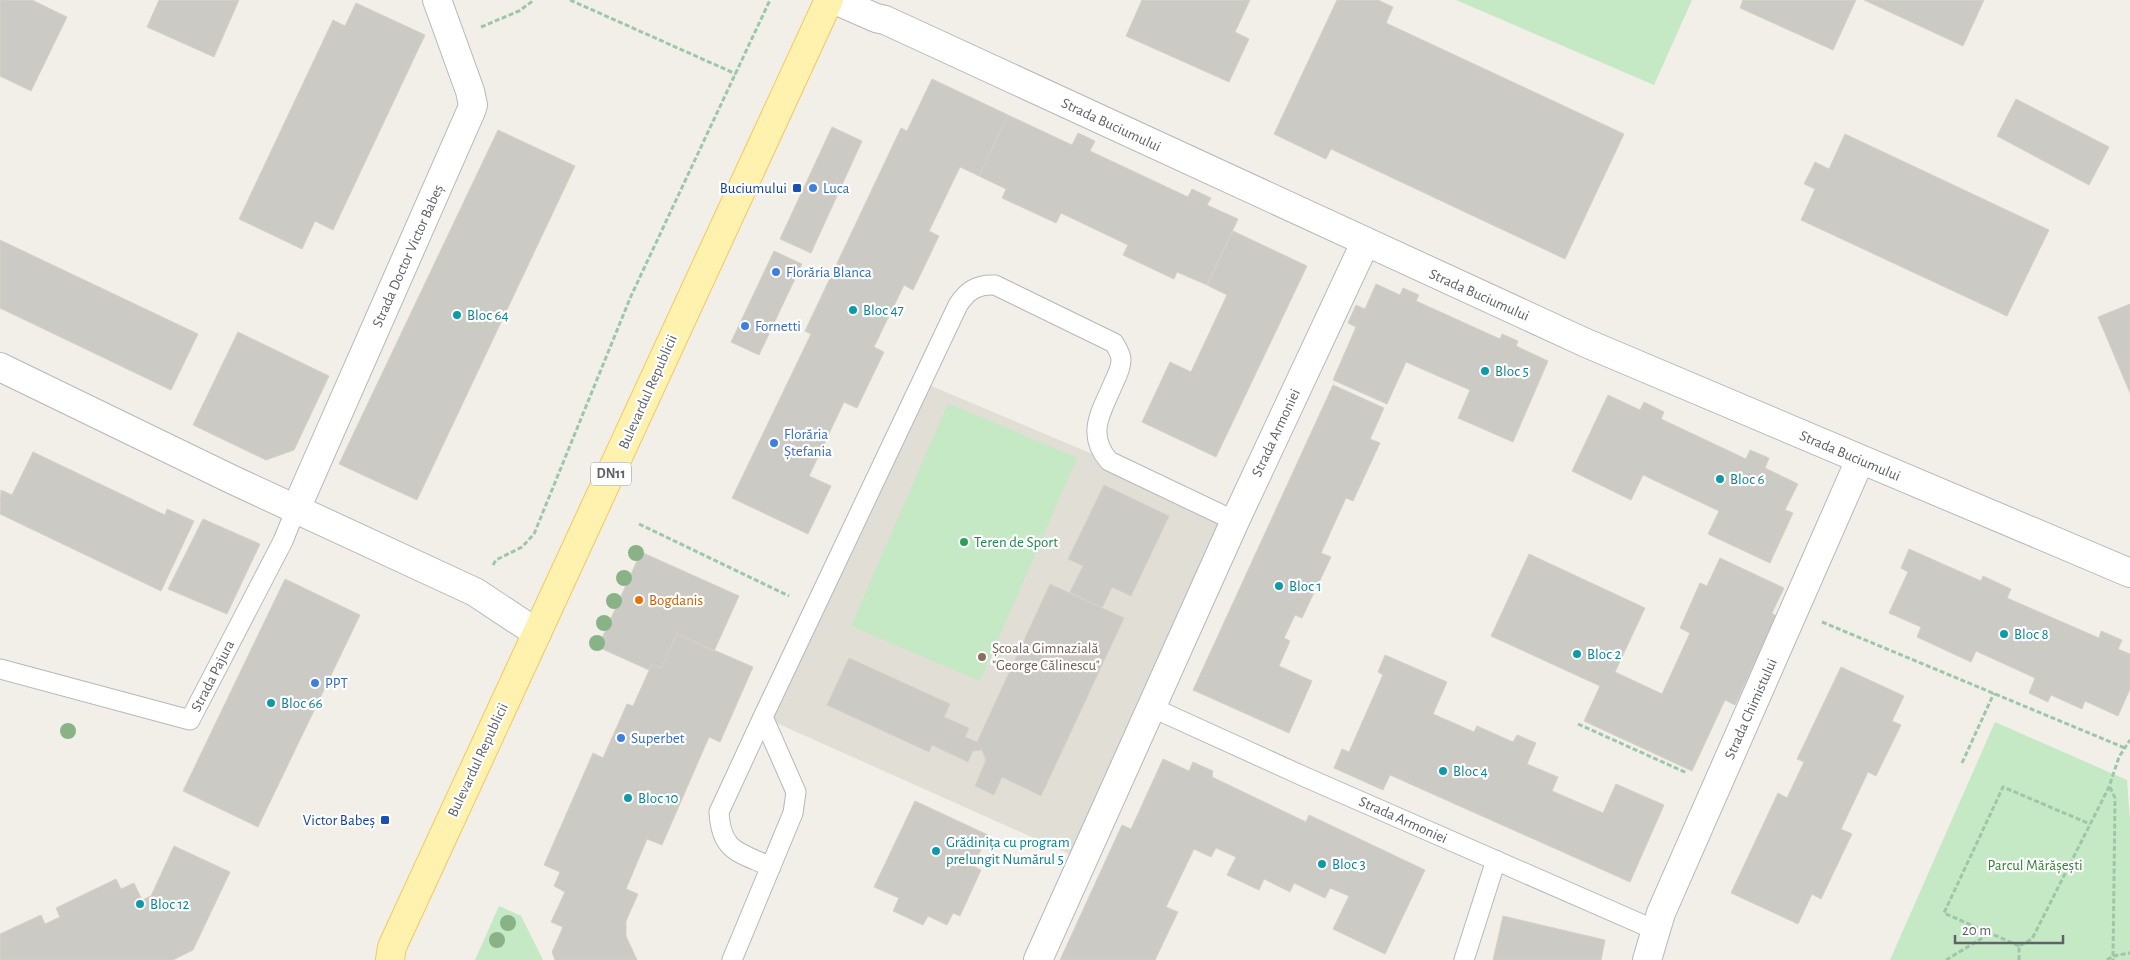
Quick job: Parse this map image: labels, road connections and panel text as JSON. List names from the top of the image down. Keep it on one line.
{"streets":{"main road":["Bulevardul Republicii","DN11"],"street":["Strada Buciumului","Strada Doctor Victor Babeș","Strada Armoniei","Strada Chimistului"],"lane":["Strada Pajura"]},"crossings":[["Strada Buciumului","Strada Armoniei"],["Strada Buciumului","Strada Chimistului"],["Strada Doctor Victor Babeș","Strada Pajura"],["Strada Armoniei","Strada Chimistului"]],"parks":["Parcul Mărășești"],"places":{"transit":["Buciumului","Victor Babeș"],"other":["Luca","Florăria Blanca","Bloc 47","Bloc 64","Fornetti","Bloc 5","Florăria Ștefania","Bloc 6","Teren de Sport","Bloc 1","Bogdanis","Bloc 8","Bloc 2","Școala Gimnazială \"George Călinescu\"","PPT","Bloc 66","Superbet","Bloc 4","Bloc 10","Grădinița cu program prelungit Numărul 5","Bloc 3","Bloc 12"]},"scale_bar":"20 m"}
